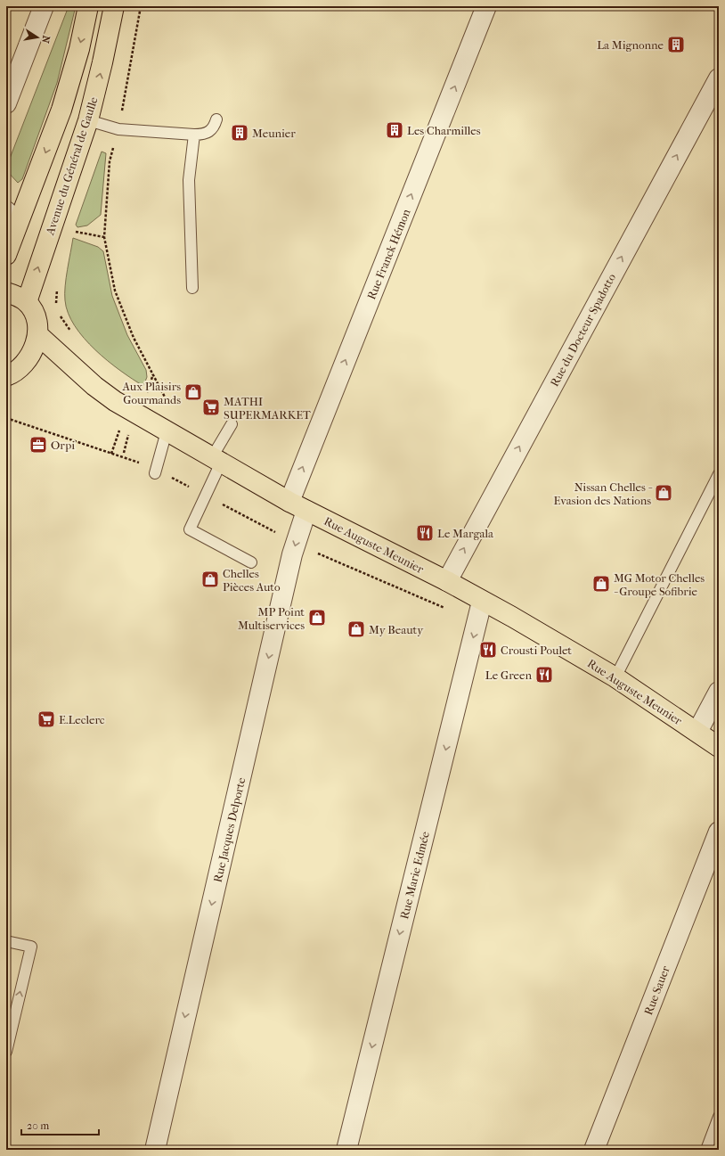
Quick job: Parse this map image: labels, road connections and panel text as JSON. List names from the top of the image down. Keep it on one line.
{"streets":{"main road":["Avenue du Général de Gaulle","Rue Auguste Meunier"],"street":["Rue Franck Hémon","Rue du Docteur Spadotto","Rue Jacques Delporte","Rue Marie Edmée","Rue Sauer"]},"crossings":[["Rue Franck Hémon","Rue Auguste Meunier"],["Rue Franck Hémon","Rue Jacques Delporte"],["Rue du Docteur Spadotto","Rue Auguste Meunier"],["Rue Auguste Meunier","Rue Jacques Delporte"],["Rue Auguste Meunier","Rue Marie Edmée"]],"one_way":["Rue Franck Hémon","Rue du Docteur Spadotto","Rue Jacques Delporte","Rue Marie Edmée"],"places":{"building":["La Mignonne","Les Charmilles","Meunier"],"shop":["Aux Plaisirs Gourmands","Nissan Chelles - Evasion des Nations","Chelles Pièces Auto","MG Motor Chelles - Groupe Sofibrie","MP Point Multiservices","My Beauty"],"supermarket":["MATHI SUPERMARKET","E.Leclerc"],"office":["Orpi"],"restaurant":["Le Margala","Crousti Poulet","Le Green"]},"scale_bar":"20 m","north":"right"}
